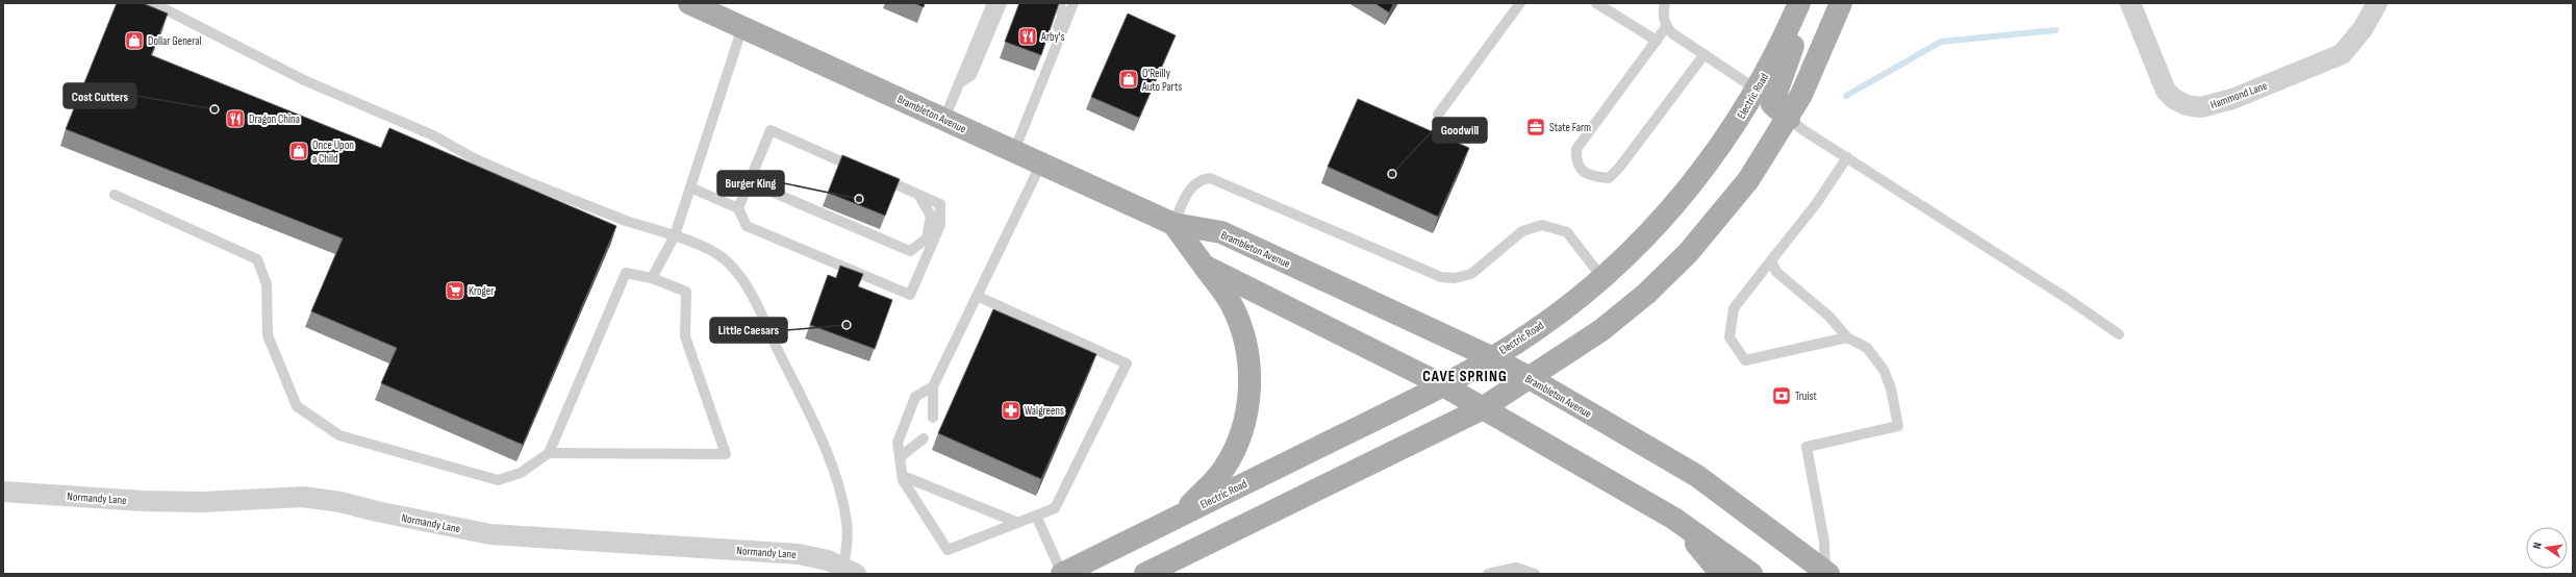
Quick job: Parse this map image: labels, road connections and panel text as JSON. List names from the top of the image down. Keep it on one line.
{"streets":{"main road":["Electric Road","Brambleton Avenue"],"street":["Hammond Lane","Normandy Lane"]},"crossings":[["Electric Road","Brambleton Avenue"]],"districts":["CAVE SPRING"],"places":{"restaurant":["Arby's","Dragon China"],"shop":["Dollar General","O'Reilly Auto Parts","Once Upon a Child"],"other":["Cost Cutters","Goodwill","Burger King","Little Caesars"],"office":["State Farm"],"supermarket":["Kroger"],"bank":["Truist"],"pharmacy":["Walgreens"]},"north":"left"}
